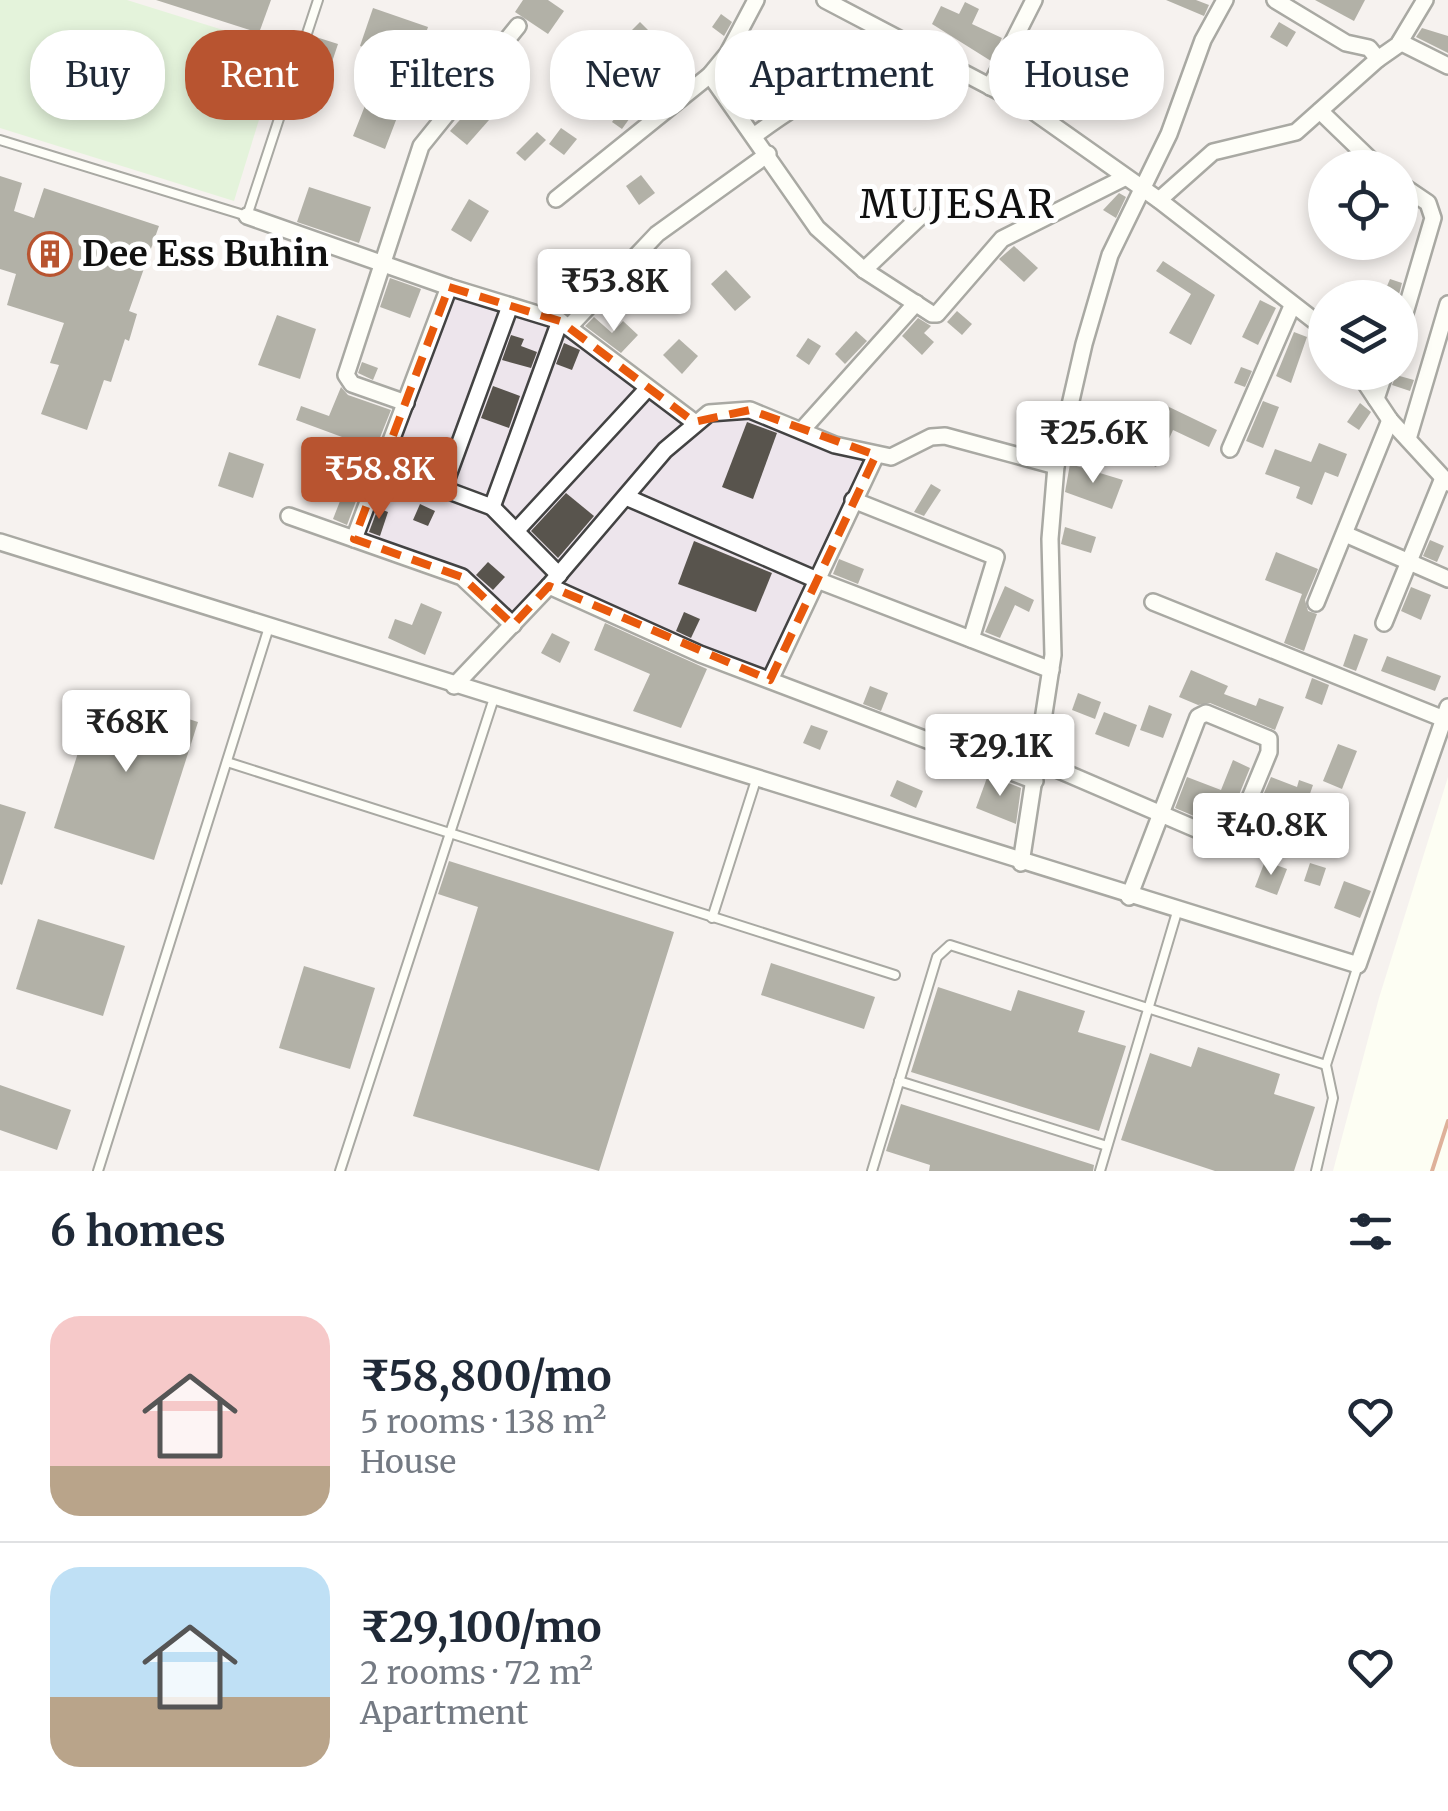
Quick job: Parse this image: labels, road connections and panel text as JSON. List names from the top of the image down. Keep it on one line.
{"districts":["MUJESAR"],"places":{"building":["Dee Ess Buhin"]},"page":{"chip":["Buy","Rent","Filters","New","Apartment","House"],"price":["₹53.8K","₹25.6K","₹58.8K","₹68K","₹29.1K","₹40.8K"],"heading":"6 homes","list":[{"name":"₹58,800/mo","note":"5 rooms · 138 m² · House"},{"name":"₹29,100/mo","note":"2 rooms · 72 m² · Apartment"}]}}
